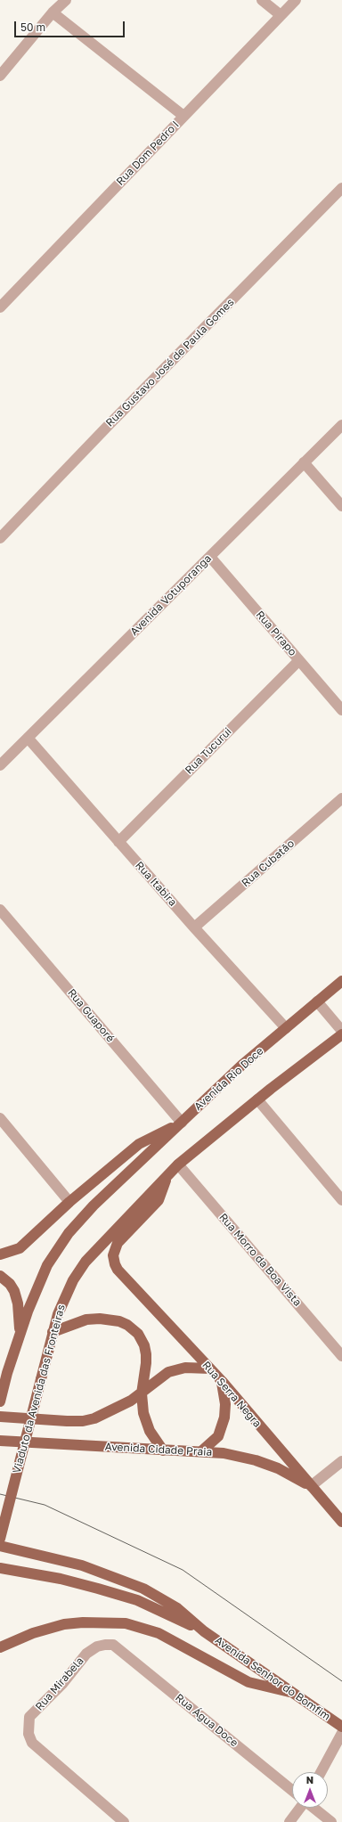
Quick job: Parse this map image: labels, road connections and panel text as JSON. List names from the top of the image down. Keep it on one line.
{"streets":{"main road":["Avenida Rio Doce","Viaduto da Avenida das Fronteiras","Rua Serra Negra","Avenida Cidade Praia","Avenida Senhor do Bomfim"],"street":["Rua Dom Pedro I","Rua Gustavo José de Paula Gomes","Avenida Votuporanga","Rua Pirapo","Rua Tucurui","Rua Cubatão","Rua Itabira","Rua Guaporé","Rua Morro da Boa Vista","Rua Mirabela","Rua Água Doce"]},"crossings":[["Avenida Votuporanga","Rua Pirapo"],["Avenida Votuporanga","Rua Itabira"],["Rua Pirapo","Rua Tucurui"],["Rua Tucurui","Rua Itabira"],["Rua Cubatão","Rua Itabira"],["Rua Itabira","Avenida Rio Doce"],["Rua Guaporé","Avenida Rio Doce"],["Viaduto da Avenida das Fronteiras","Rua Serra Negra"],["Rua Serra Negra","Avenida Cidade Praia"],["Rua Mirabela","Rua Água Doce"]],"scale_bar":"50 m","north":"top"}
